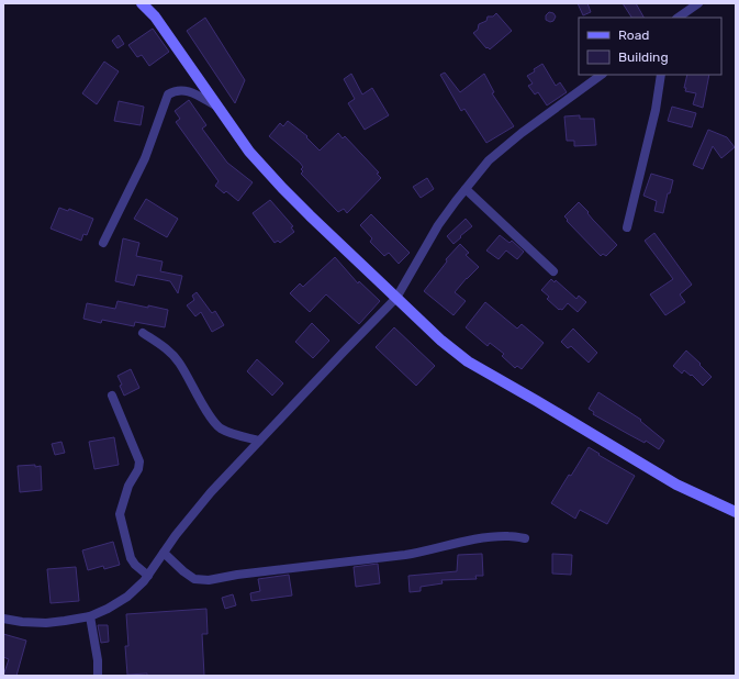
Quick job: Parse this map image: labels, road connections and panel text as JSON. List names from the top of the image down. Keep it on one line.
{"legend":["Road","Building"]}
